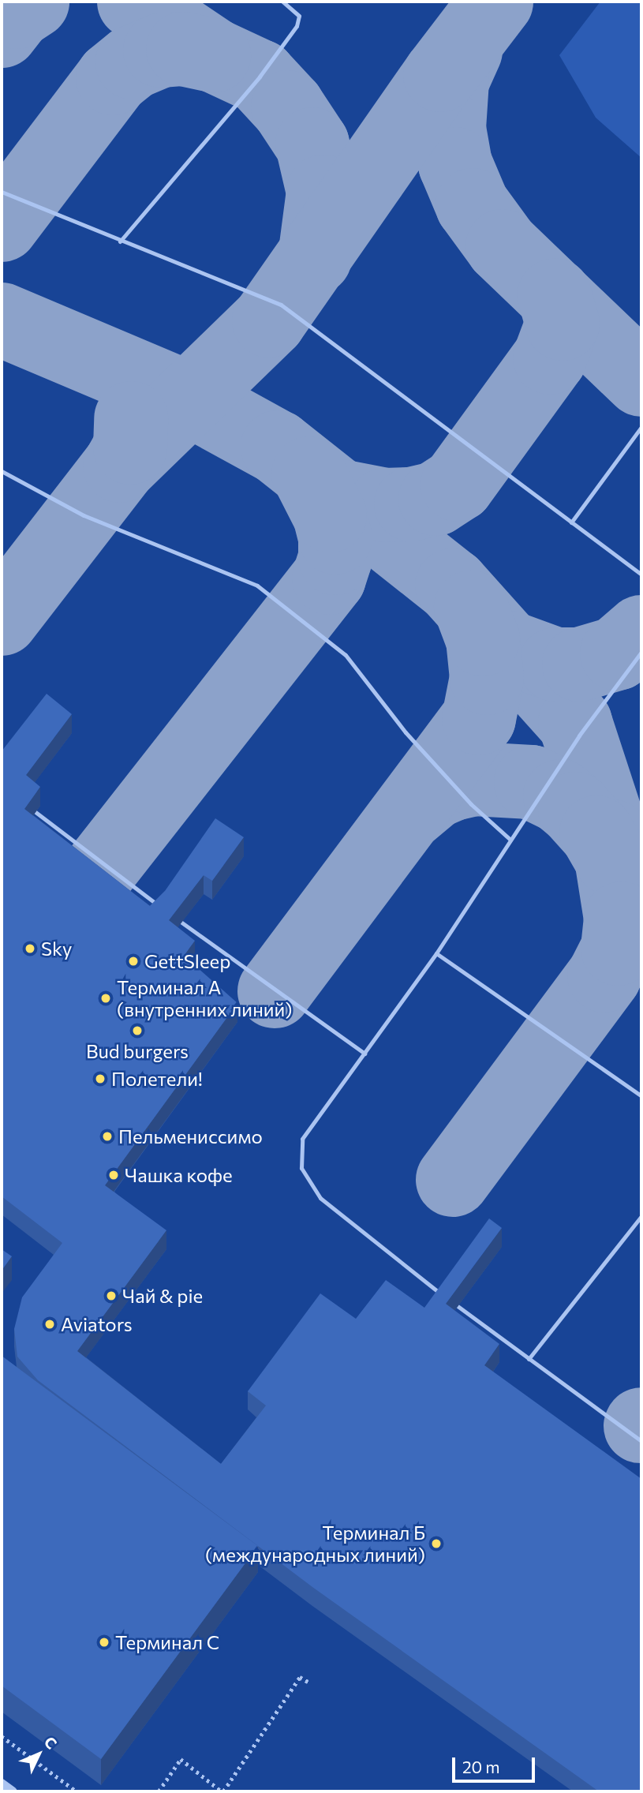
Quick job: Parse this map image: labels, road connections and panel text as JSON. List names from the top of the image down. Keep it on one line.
{"places":["Sky","GettSleep","Терминал А (внутренних линий)","Bud burgers","Полетели!","Пельмениссимо","Чашка кофе","Чай & pie","Aviators","Терминал Б (международных линий)","Терминал С"],"scale_bar":"20 m","north":"top right"}
